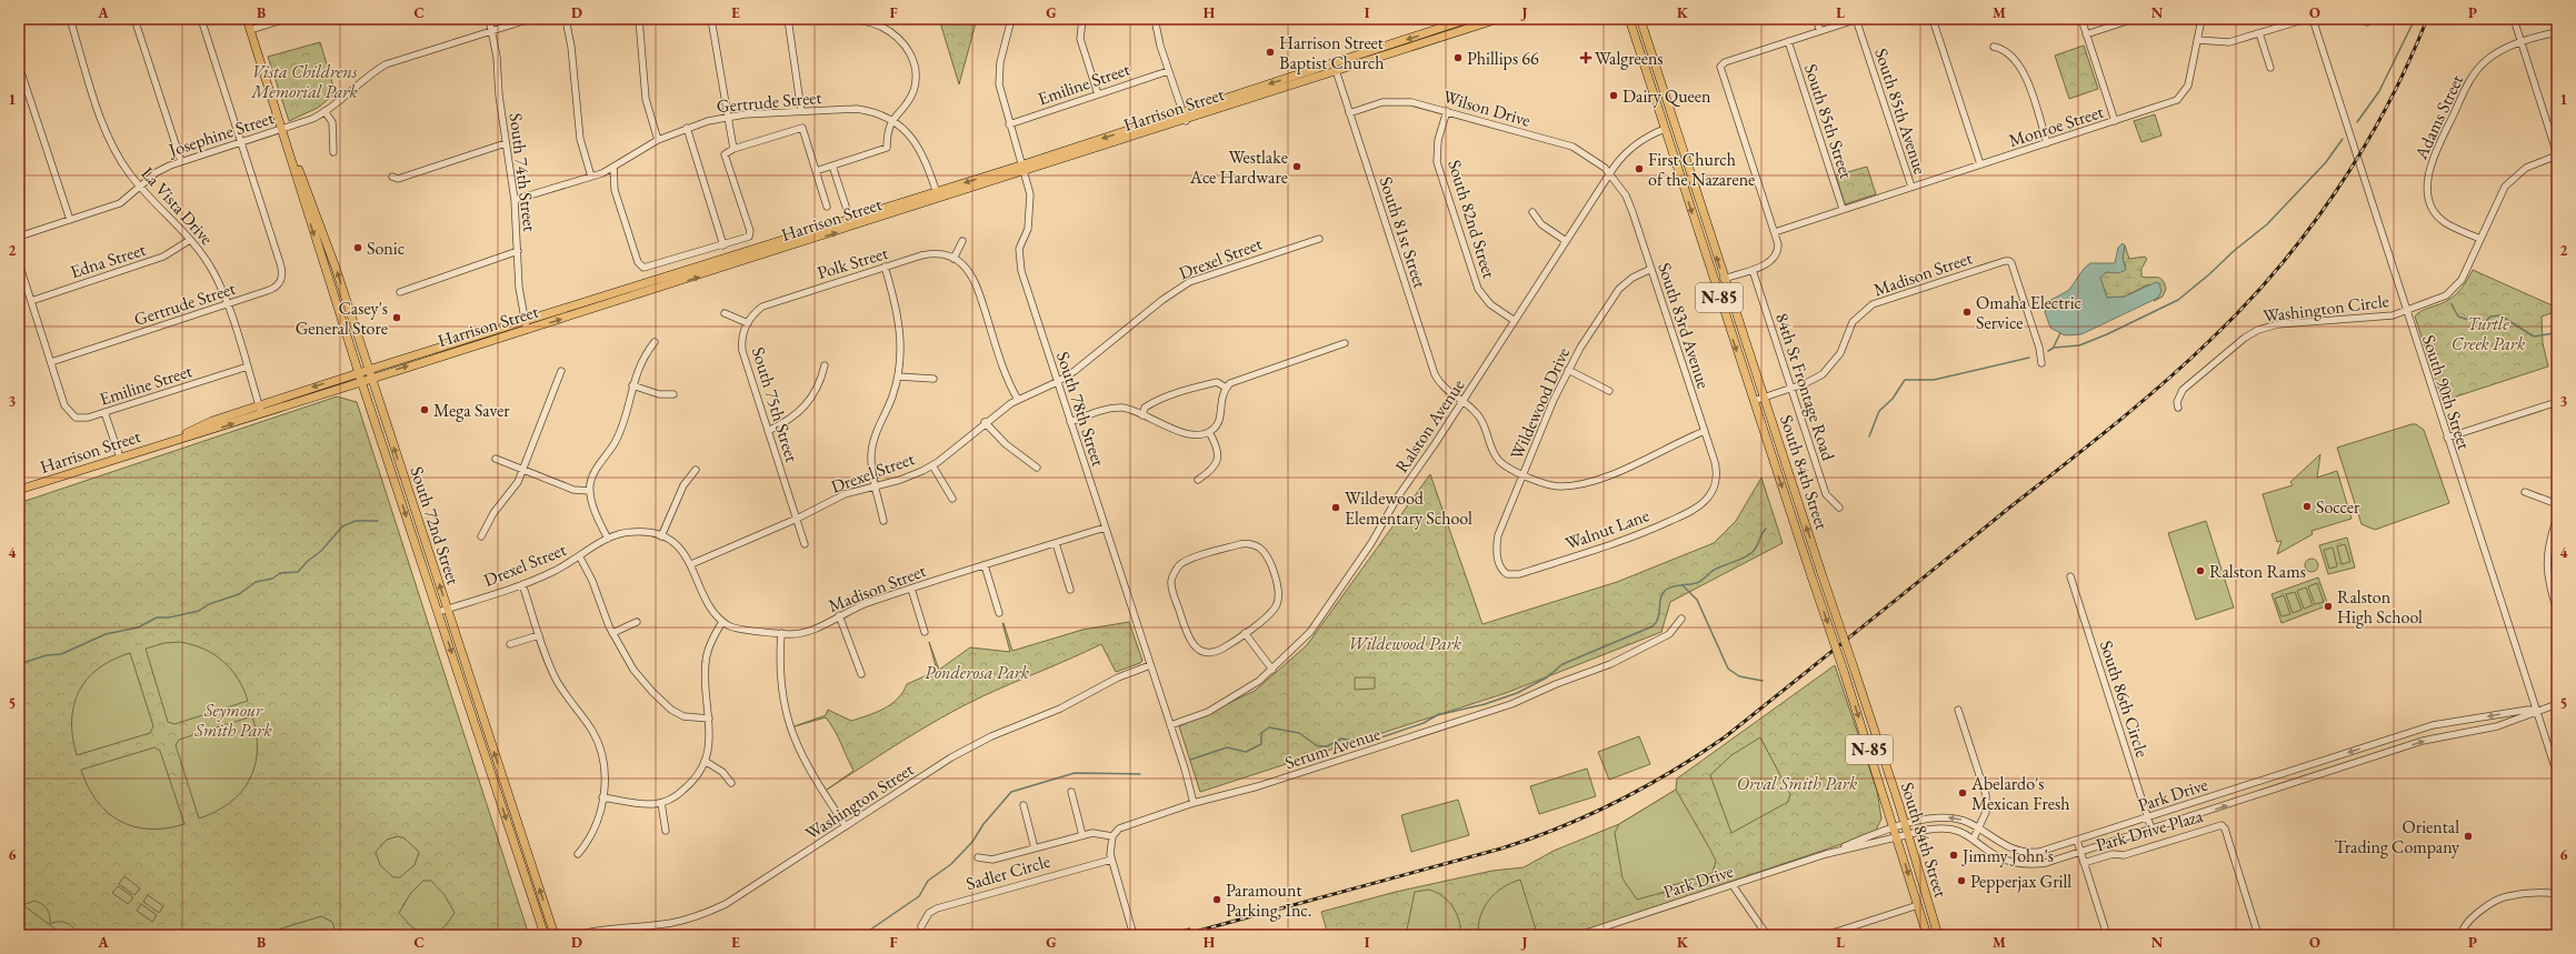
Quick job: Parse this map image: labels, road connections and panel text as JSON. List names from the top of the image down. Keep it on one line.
{"streets":{"main road":["Harrison Street","N-85","South 84th Street","South 72nd Street"],"street":["Emiline Street","Gertrude Street","Wilson Drive","South 85th Avenue","Adams Street","South 85th Street","Monroe Street","Josephine Street","South 74th Street","La Vista Drive","South 82nd Street","South 81st Street","Drexel Street","Edna Street","Polk Street","Madison Street","Washington Circle","South 83rd Avenue","84th St Frontage Road","South 90th Street","Wildewood Drive","South 75th Street","South 78th Street","Ralston Avenue","Walnut Lane","South 86th Circle","Serum Avenue","Park Drive","Washington Street","Park Drive Plaza","Sadler Circle"]},"crossings":[["Emiline Street","Gertrude Street"],["Emiline Street","La Vista Drive"],["Emiline Street","South 78th Street"],["Gertrude Street","Harrison Street"],["Gertrude Street","Josephine Street"],["Gertrude Street","South 74th Street"],["Gertrude Street","La Vista Drive"],["Wilson Drive","South 82nd Street"],["Wilson Drive","South 81st Street"],["Wilson Drive","South 83rd Avenue"],["Wilson Drive","Ralston Avenue"],["Harrison Street","South 74th Street"],["Harrison Street","La Vista Drive"],["Harrison Street","South 81st Street"],["Harrison Street","South 78th Street"],["Harrison Street","South 72nd Street"],["South 85th Avenue","Monroe Street"],["South 85th Street","Monroe Street"],["Josephine Street","South 74th Street"],["Josephine Street","La Vista Drive"],["Josephine Street","South 72nd Street"],["La Vista Drive","Edna Street"],["South 82nd Street","Ralston Avenue"],["South 81st Street","South 83rd Avenue"],["South 81st Street","Wildewood Drive"],["South 81st Street","Ralston Avenue"],["Drexel Street","South 75th Street"],["Drexel Street","South 78th Street"],["Drexel Street","South 72nd Street"],["Polk Street","South 75th Street"],["Madison Street","84th St Frontage Road"],["Madison Street","South 78th Street"],["Madison Street","South 84th Street"],["Washington Circle","South 90th Street"],["South 83rd Avenue","Wildewood Drive"],["South 83rd Avenue","Ralston Avenue"],["South 83rd Avenue","Walnut Lane"],["South 90th Street","Park Drive"],["Wildewood Drive","Walnut Lane"],["South 78th Street","Ralston Avenue"],["South 78th Street","Serum Avenue"],["South 78th Street","Washington Street"],["Ralston Avenue","South 84th Street"],["South 84th Street","Park Drive"],["South 86th Circle","Park Drive"]],"parks":["Vista Childrens Memorial Park","Turtle Creek Park","Wildewood Park","Ponderosa Park","Seymour Smith Park","Orval Smith Park"],"places":{"other":["Harrison Street Baptist Church","Phillips 66","Dairy Queen","Westlake Ace Hardware","First Church of the Nazarene","Sonic","Omaha Electric Service","Casey's General Store","Mega Saver","Soccer","Wildewood Elementary School","Ralston Rams","Ralston High School","Abelardo's Mexican Fresh","Oriental Trading Company","Jimmy John's","Pepperjax Grill","Paramount Parking, Inc."],"health":["Walgreens"]},"grid":{"columns":["A","B","C","D","E","F","G","H","I","J","K","L","M","N","O","P"],"rows":["1","2","3","4","5","6"]}}
